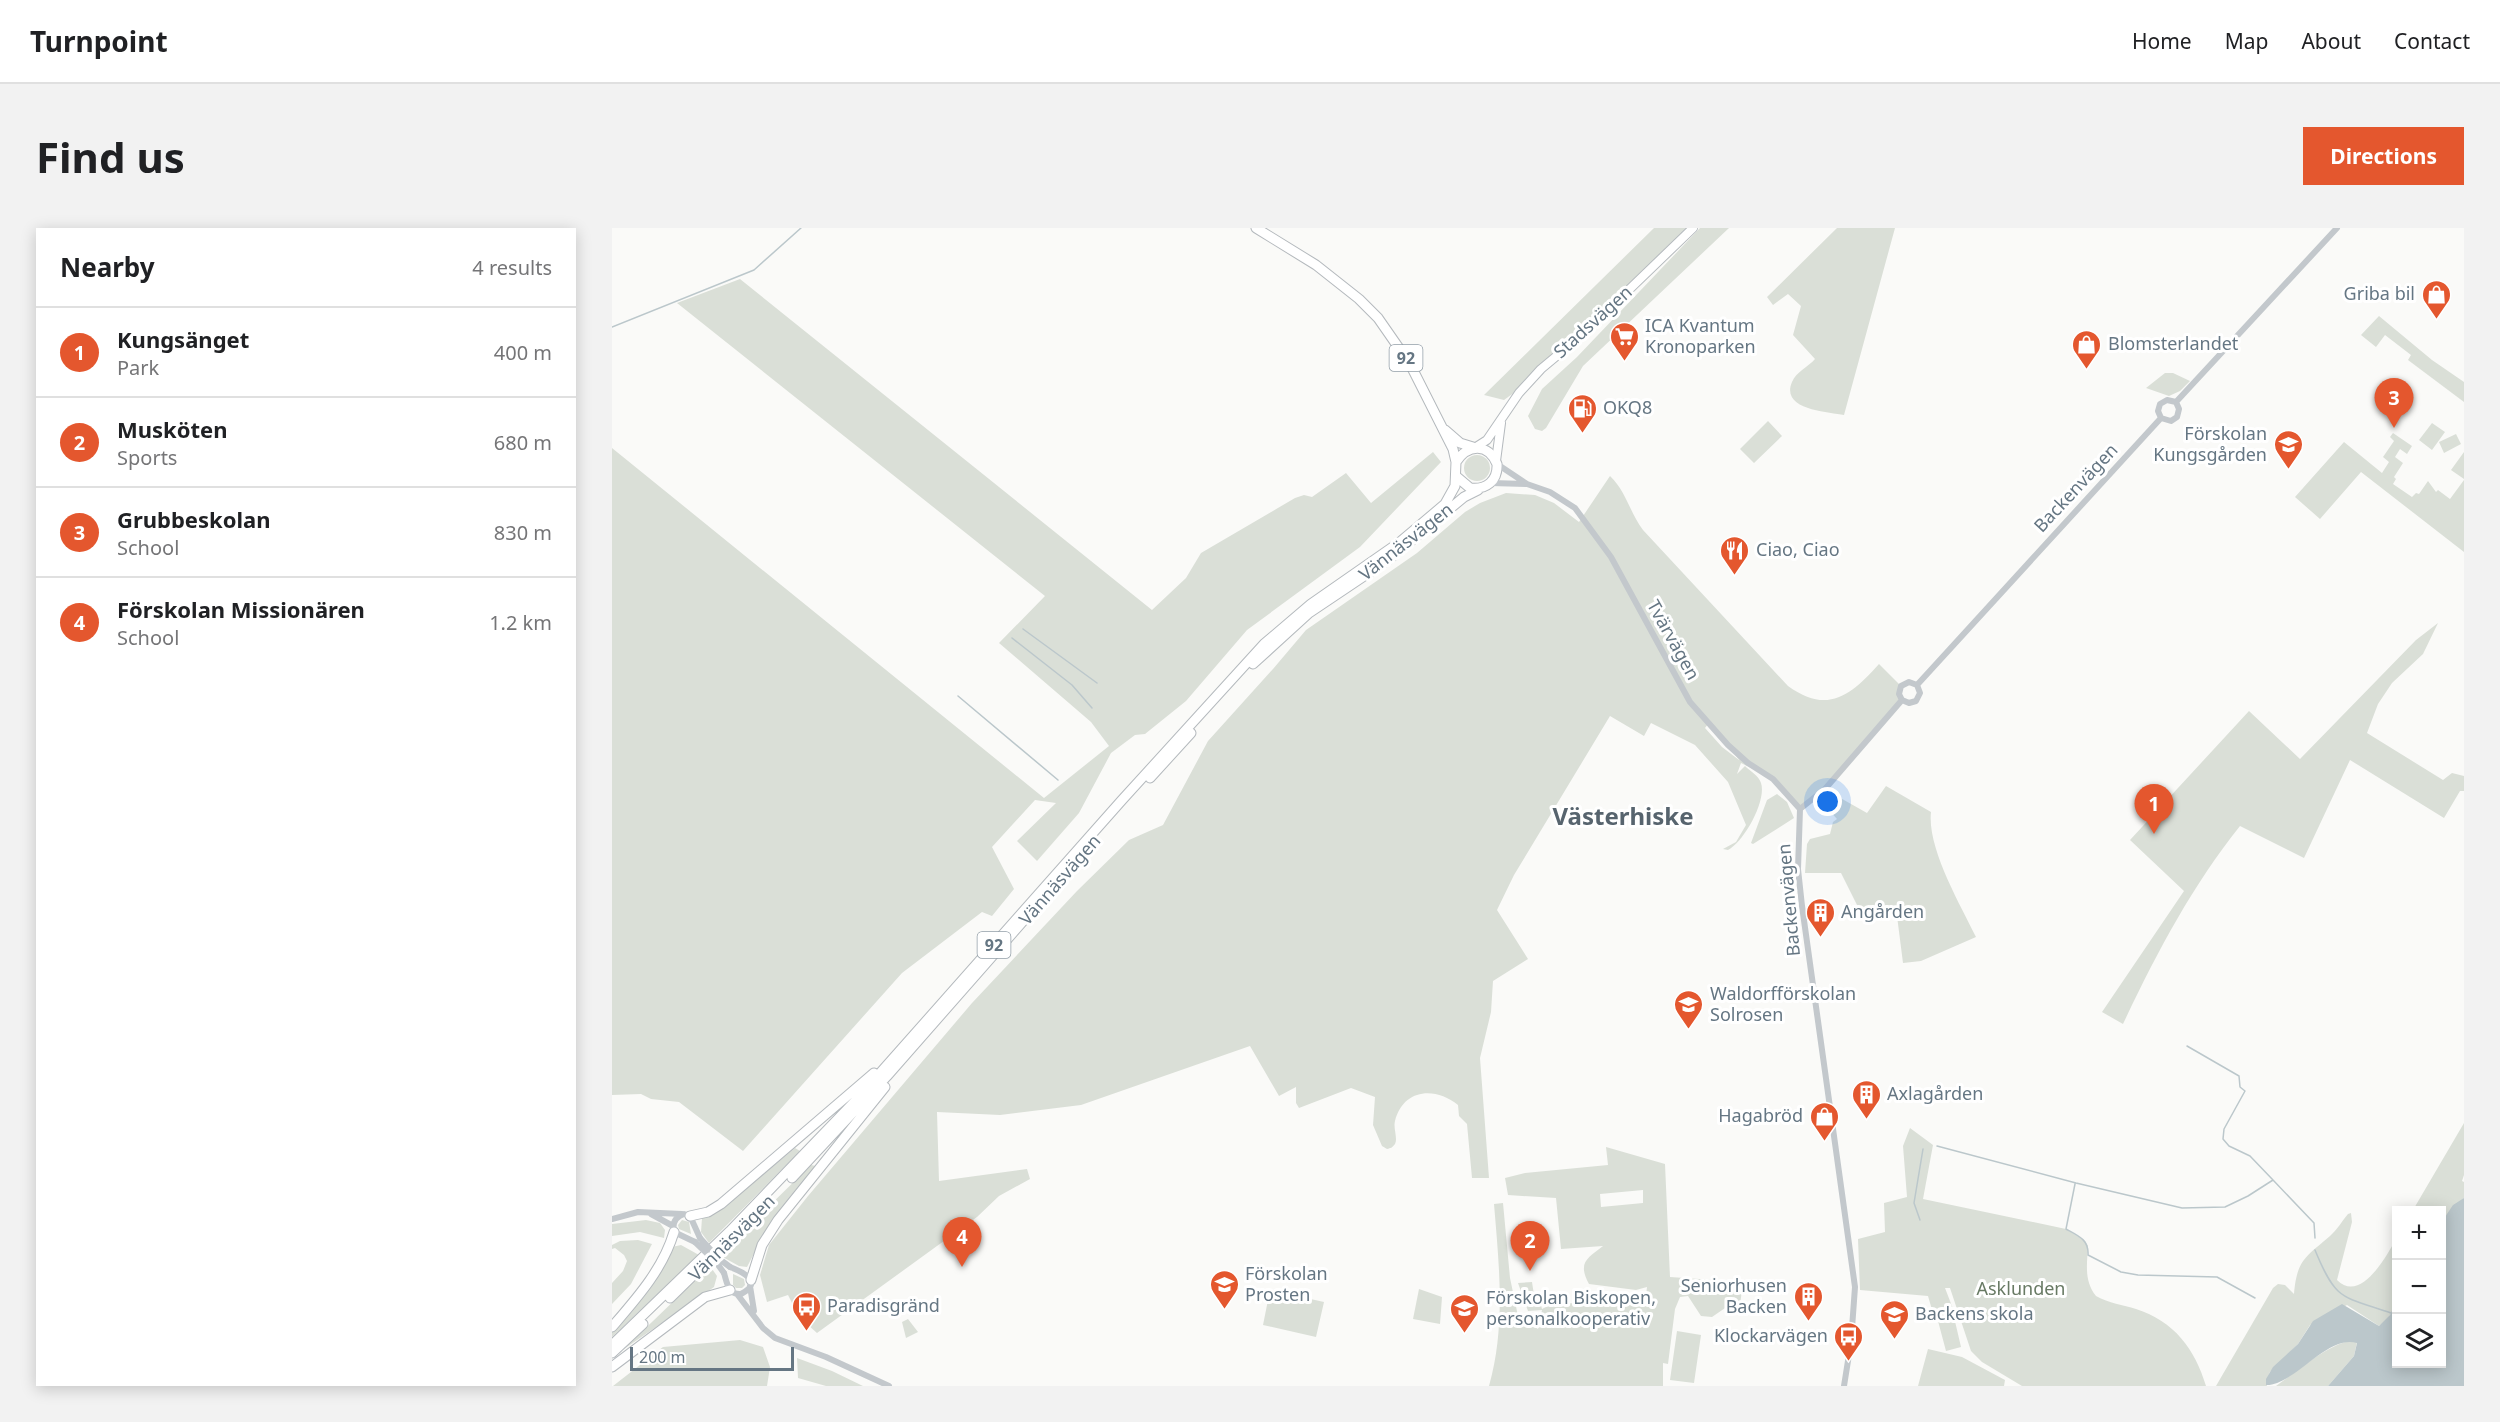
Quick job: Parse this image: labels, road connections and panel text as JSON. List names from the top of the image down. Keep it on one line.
{"streets":{"highway":["92","Vännäsvägen"],"main road":["Stadsvägen"],"street":["Backenvägen","Tvärvägen"]},"crossings":[["Stadsvägen","92"],["Stadsvägen","Vännäsvägen"],["Stadsvägen","Tvärvägen"],["92","Vännäsvägen"],["92","Tvärvägen"],["Backenvägen","Tvärvägen"],["Vännäsvägen","Tvärvägen"]],"districts":["Västerhiske"],"parks":["Asklunden"],"places":{"shop":["Griba bil","Blomsterlandet","Hagabröd"],"supermarket":["ICA Kvantum Kronoparken"],"fuel station":["OKQ8"],"school or university":["Förskolan Kungsgården","Waldorfförskolan Solrosen","Förskolan Prosten","Förskolan Biskopen, personalkooperativ","Backens skola"],"restaurant":["Ciao, Ciao"],"building":["Angården","Axlagården","Seniorhusen Backen"],"bus stop":["Paradisgränd","Klockarvägen"]},"scale_bar":"200 m","page":{"header":"Turnpoint","nav":["Home","Map","About","Contact"],"buttons":"Directions","title":"Find us","heading":["Nearby","4 results"],"list":[{"mark":"1","name":"Kungsänget","note":"Park","value":"400 m"},{"mark":"2","name":"Musköten","note":"Sports","value":"680 m"},{"mark":"3","name":"Grubbeskolan","note":"School","value":"830 m"},{"mark":"4","name":"Förskolan Missionären","note":"School","value":"1.2 km"}],"pins":["3","1","4","2"],"map_buttons":["+","−"],"scale":"200 m"}}
